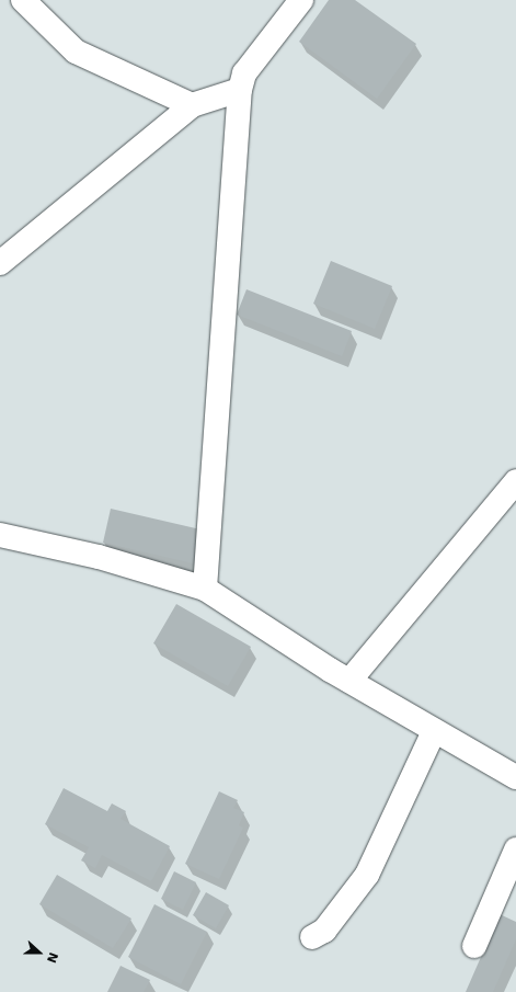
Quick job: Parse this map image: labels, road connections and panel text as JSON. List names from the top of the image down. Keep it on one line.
{"north":"right"}
